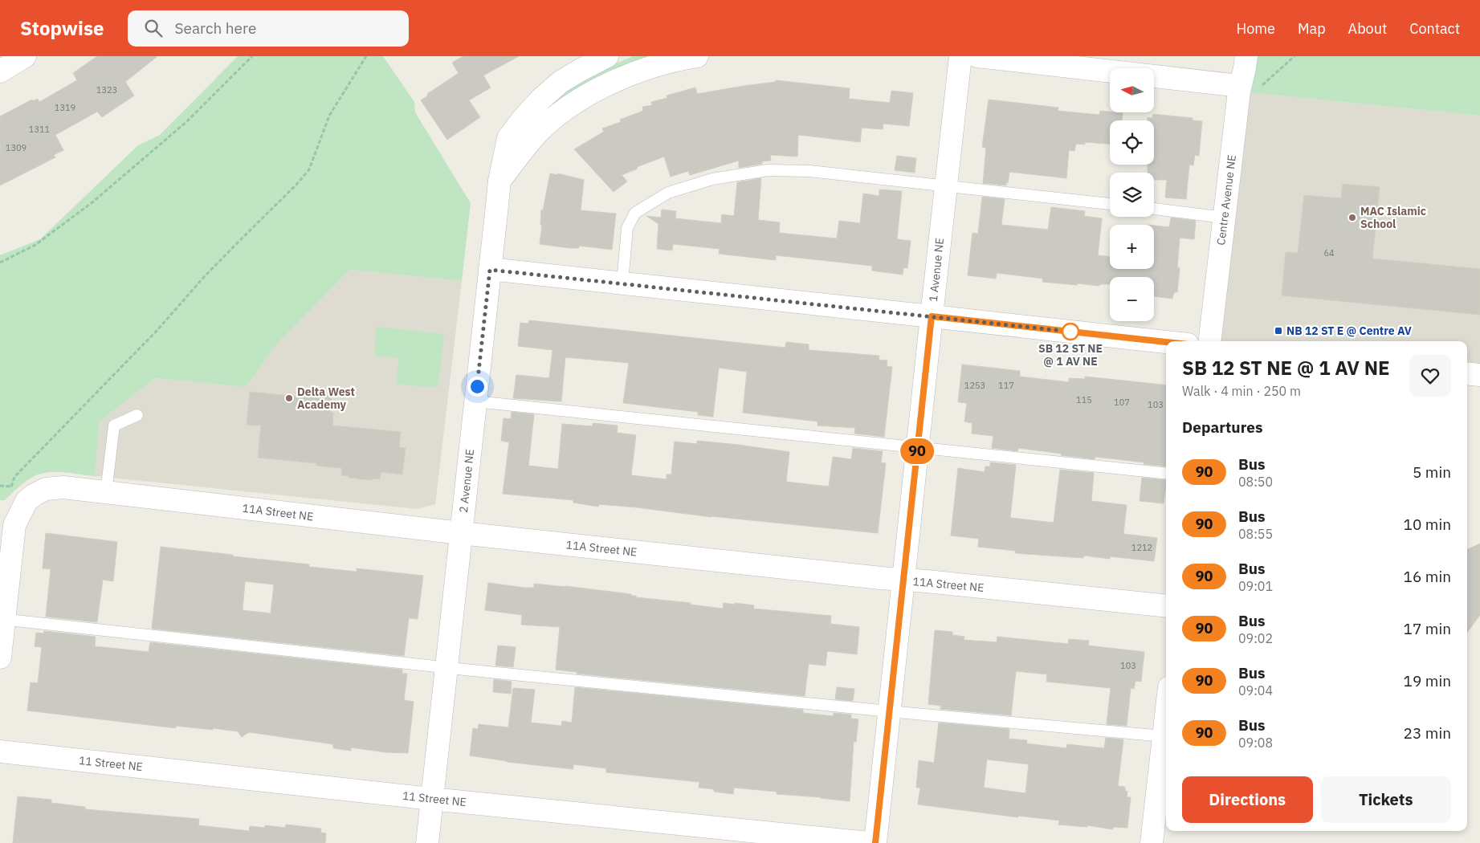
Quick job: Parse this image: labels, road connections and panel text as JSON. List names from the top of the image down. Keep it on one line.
{"streets":{"street":["Centre Avenue NE","1 Avenue NE","2 Avenue NE","11A Street NE","11 Street NE"]},"crossings":[["1 Avenue NE","11A Street NE"],["2 Avenue NE","11A Street NE"],["2 Avenue NE","11 Street NE"]],"places":{"other":["MAC Islamic School","SB 12 ST NE @ 1 AV NE","Delta West Academy"],"transit":["NB 12 ST E @ Centre AV"]},"lines":["bus line 90"],"house_numbers":["1323","1319","1311","1309","64","1253","117","115","107","103","1212","103"],"north":"left","page":{"header":"Stopwise","search":"Search here","nav":["Home","Map","About","Contact"],"on_map":"90","map_buttons":["+","−"],"heading":[["SB 12 ST NE @ 1 AV NE","Walk · 4 min · 250 m"],"Departures"],"list":[{"mark":"90","name":"Bus","note":"08:50","value":"5 min"},{"mark":"90","name":"Bus","note":"08:55","value":"10 min"},{"mark":"90","name":"Bus","note":"09:01","value":"16 min"},{"mark":"90","name":"Bus","note":"09:02","value":"17 min"},{"mark":"90","name":"Bus","note":"09:04","value":"19 min"},{"mark":"90","name":"Bus","note":"09:08","value":"23 min"}],"buttons":["Directions","Tickets"]}}
